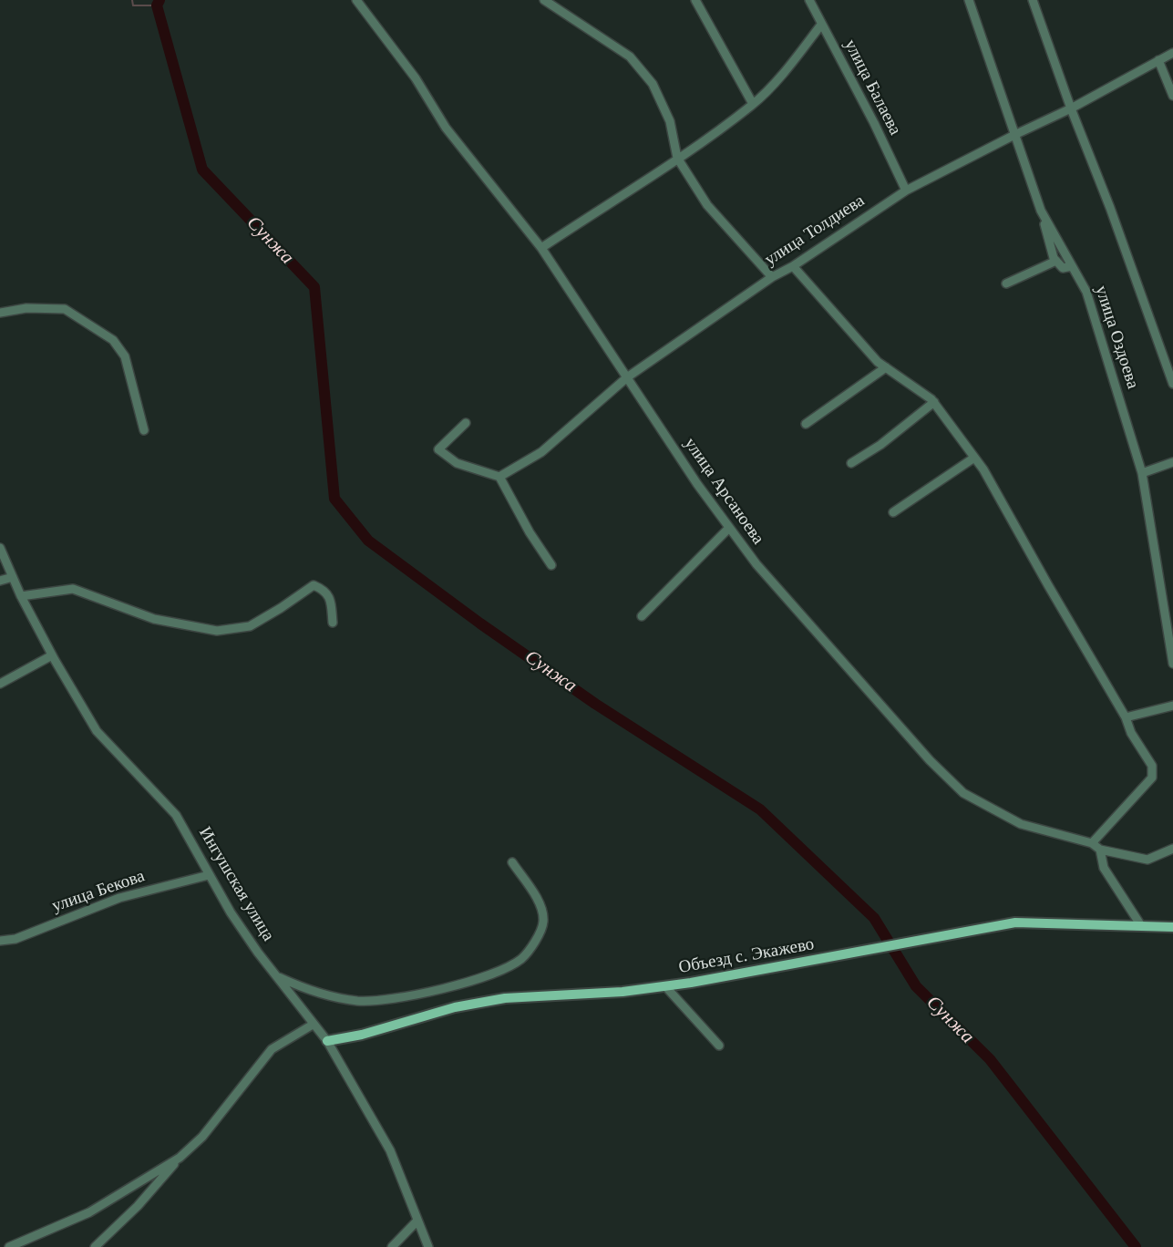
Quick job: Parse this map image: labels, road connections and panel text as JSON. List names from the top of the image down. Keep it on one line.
{"streets":{"main road":["Объезд с. Экажево"],"street":["улица Балаева","улица Толдиева","улица Оздоева","улица Арсаноева","Ингушская улица","улица Бекова"]},"crossings":[["улица Балаева","улица Толдиева"],["улица Толдиева","улица Оздоева"],["улица Толдиева","улица Арсаноева"],["Ингушская улица","улица Бекова"],["Ингушская улица","Объезд с. Экажево"]],"water":["Сунжа"]}
